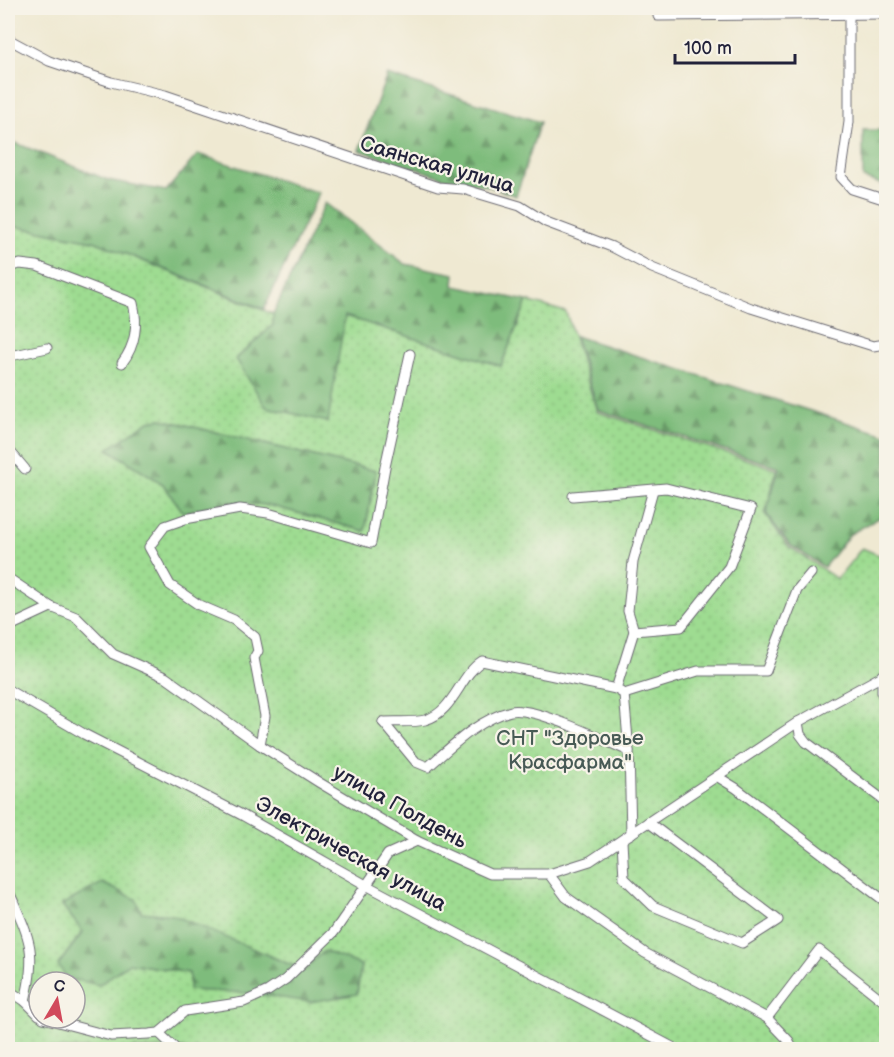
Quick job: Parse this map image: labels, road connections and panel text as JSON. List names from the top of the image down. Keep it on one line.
{"streets":{"street":["Саянская улица","улица Полдень","Электрическая улица"]},"parks":["СНТ \"Здоровье Красфарма\""],"scale_bar":"100 m","north":"top"}
